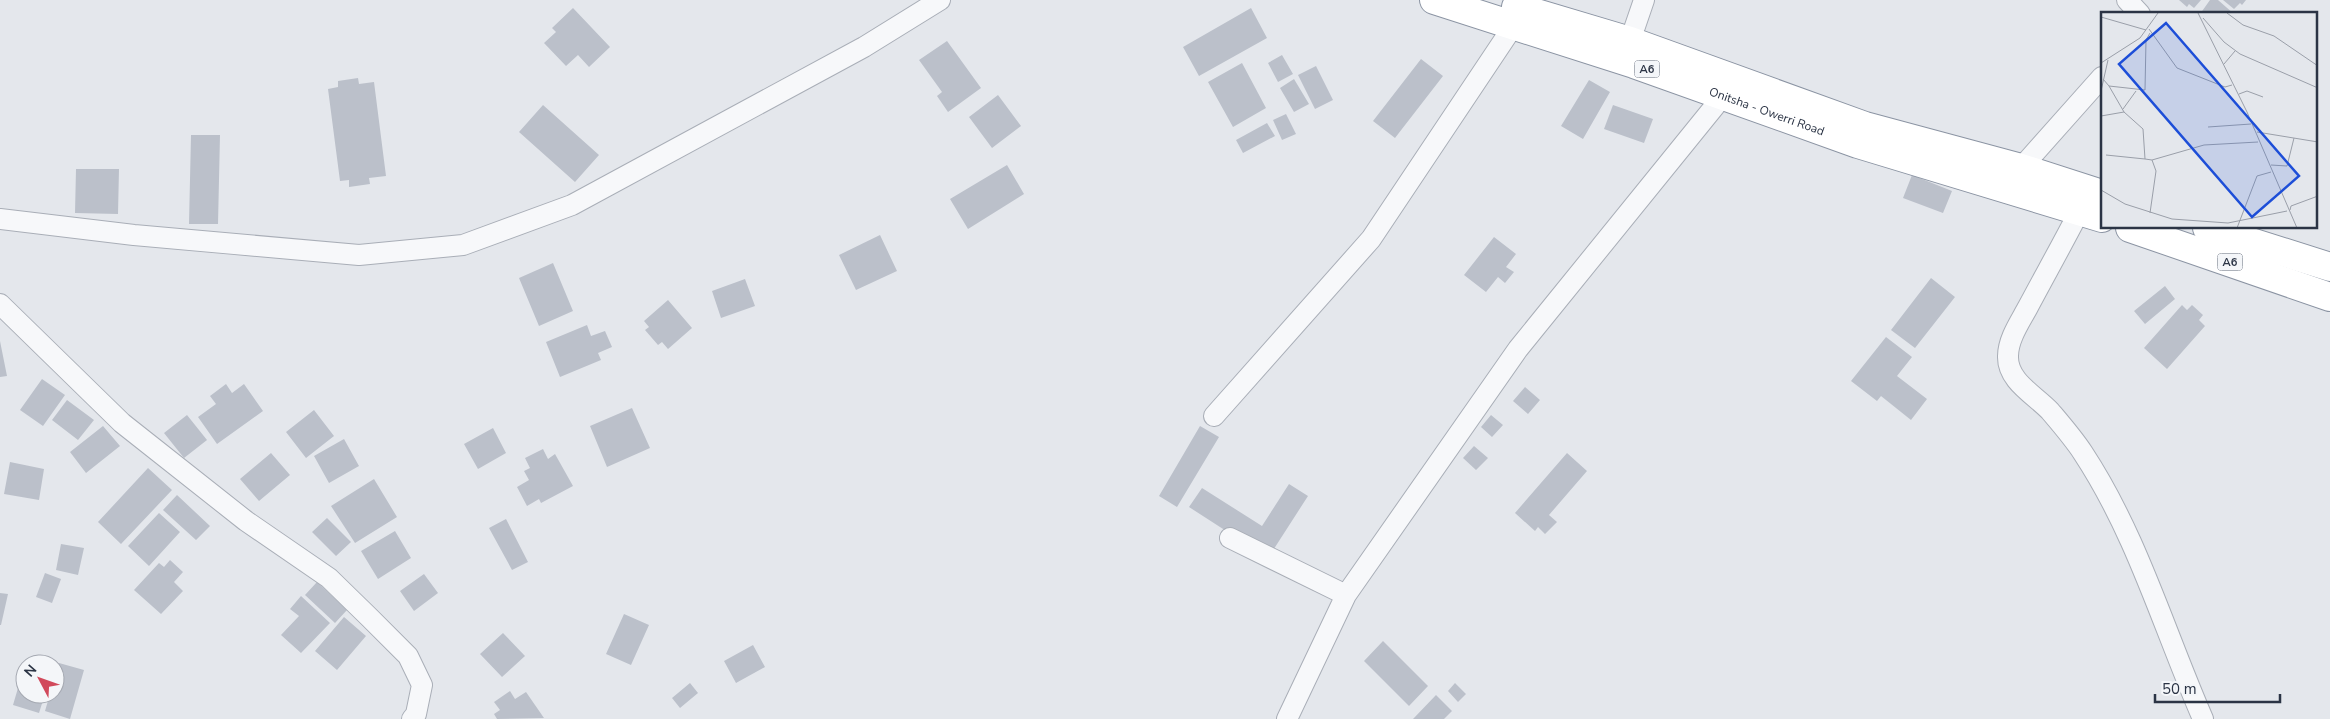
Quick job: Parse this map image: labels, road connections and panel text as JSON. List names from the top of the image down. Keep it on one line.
{"streets":{"highway":["A6","Onitsha - Owerri Road"]},"scale_bar":"50 m","north":"top left"}
